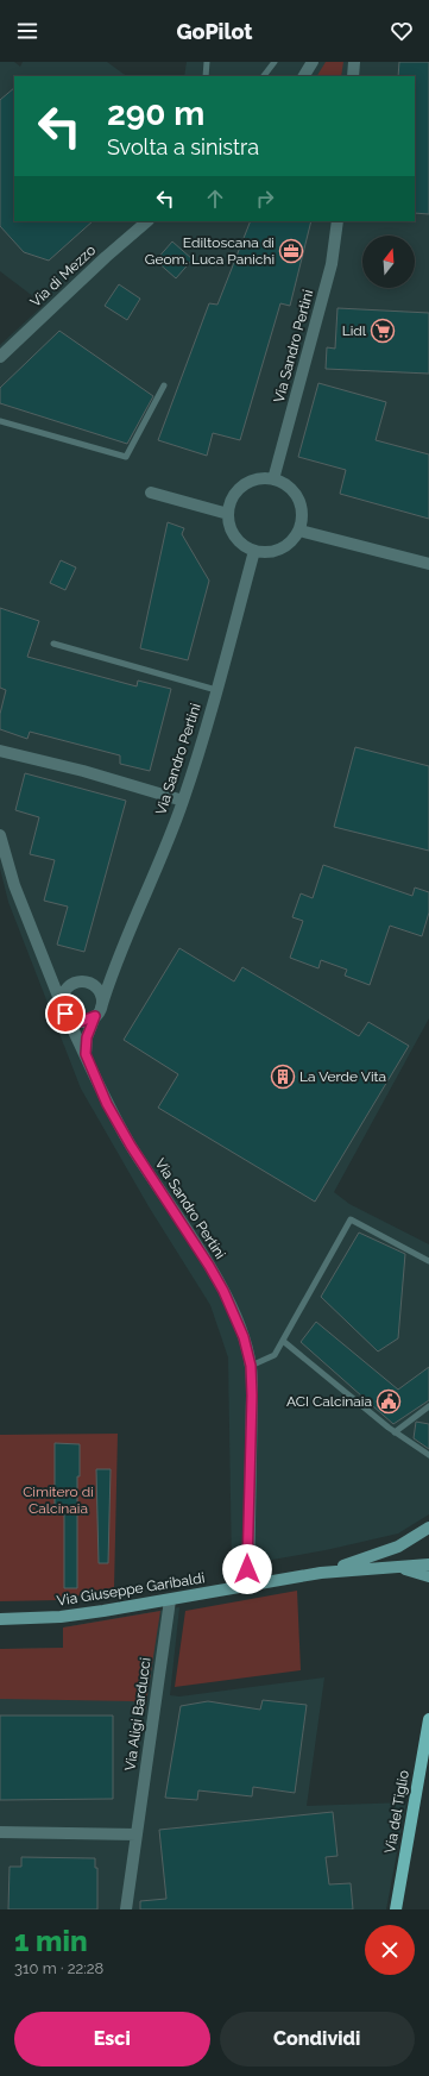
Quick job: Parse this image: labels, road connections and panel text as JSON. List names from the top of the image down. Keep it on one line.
{"streets":{"main road":["Via del Tiglio"],"street":["Via di Mezzo","Via Sandro Pertini","Via Giuseppe Garibaldi","Via Aligi Barducci"]},"crossings":[["Via Sandro Pertini","Via Giuseppe Garibaldi"],["Via Giuseppe Garibaldi","Via Aligi Barducci"]],"parks":["Cimitero di Calcinaia"],"places":{"office":["Ediltoscana di Geom. Luca Panichi"],"supermarket":["Lidl"],"building":["La Verde Vita"],"public building":["ACI Calcinaia"]},"north":"top","page":{"header":"GoPilot","turn":["290 m","Svolta a sinistra"],"heading":["1 min","310 m · 22:28"],"buttons":["Esci","Condividi"]}}
